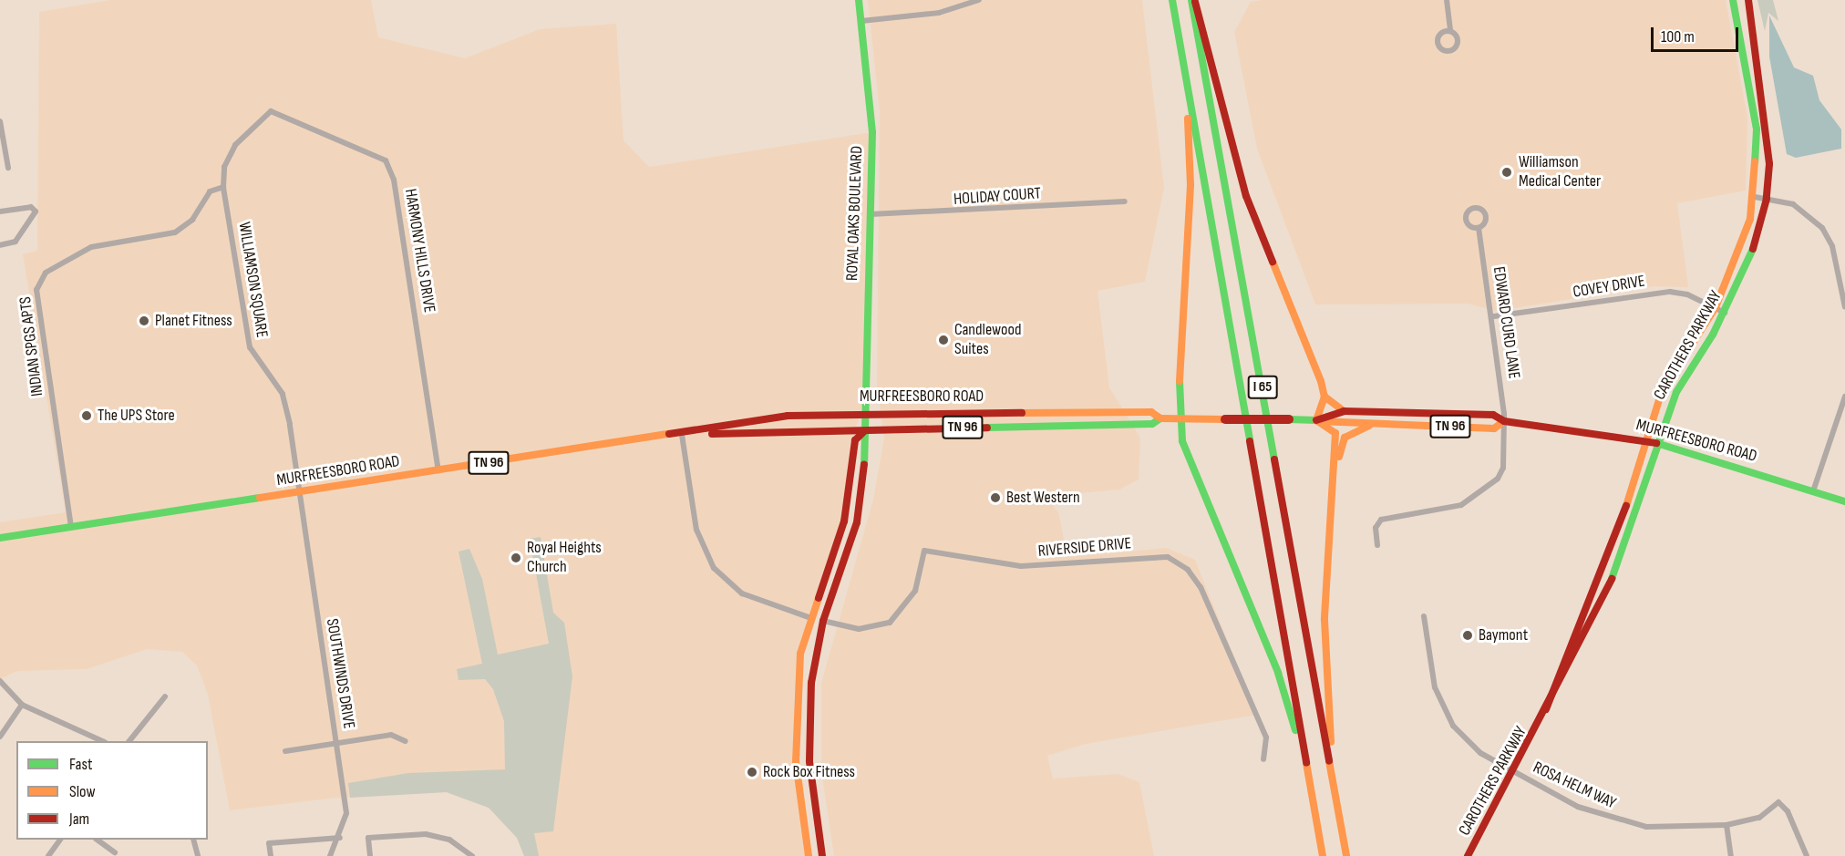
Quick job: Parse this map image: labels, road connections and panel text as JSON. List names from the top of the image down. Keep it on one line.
{"streets":{"main road":["ROYAL OAKS BOULEVARD","CAROTHERS PARKWAY","I 65","MURFREESBORO ROAD","TN 96"],"street":["HOLIDAY COURT","HARMONY HILLS DRIVE","WILLIAMSON SQUARE","COVEY DRIVE","EDWARD CURD LANE","INDIAN SPGS APTS","RIVERSIDE DRIVE","SOUTHWINDS DRIVE","ROSA HELM WAY"]},"crossings":[["HOLIDAY COURT","ROYAL OAKS BOULEVARD"],["ROYAL OAKS BOULEVARD","MURFREESBORO ROAD"],["HARMONY HILLS DRIVE","WILLIAMSON SQUARE"],["HARMONY HILLS DRIVE","MURFREESBORO ROAD"],["WILLIAMSON SQUARE","INDIAN SPGS APTS"],["WILLIAMSON SQUARE","MURFREESBORO ROAD"],["WILLIAMSON SQUARE","SOUTHWINDS DRIVE"],["COVEY DRIVE","EDWARD CURD LANE"],["COVEY DRIVE","CAROTHERS PARKWAY"],["EDWARD CURD LANE","MURFREESBORO ROAD"],["CAROTHERS PARKWAY","MURFREESBORO ROAD"],["CAROTHERS PARKWAY","ROSA HELM WAY"],["INDIAN SPGS APTS","MURFREESBORO ROAD"],["MURFREESBORO ROAD","SOUTHWINDS DRIVE"]],"places":["Williamson Medical Center","Planet Fitness","Candlewood Suites","The UPS Store","Best Western","Royal Heights Church","Baymont","Rock Box Fitness"],"legend":["Fast","Slow","Jam"],"scale_bar":"100 m"}
